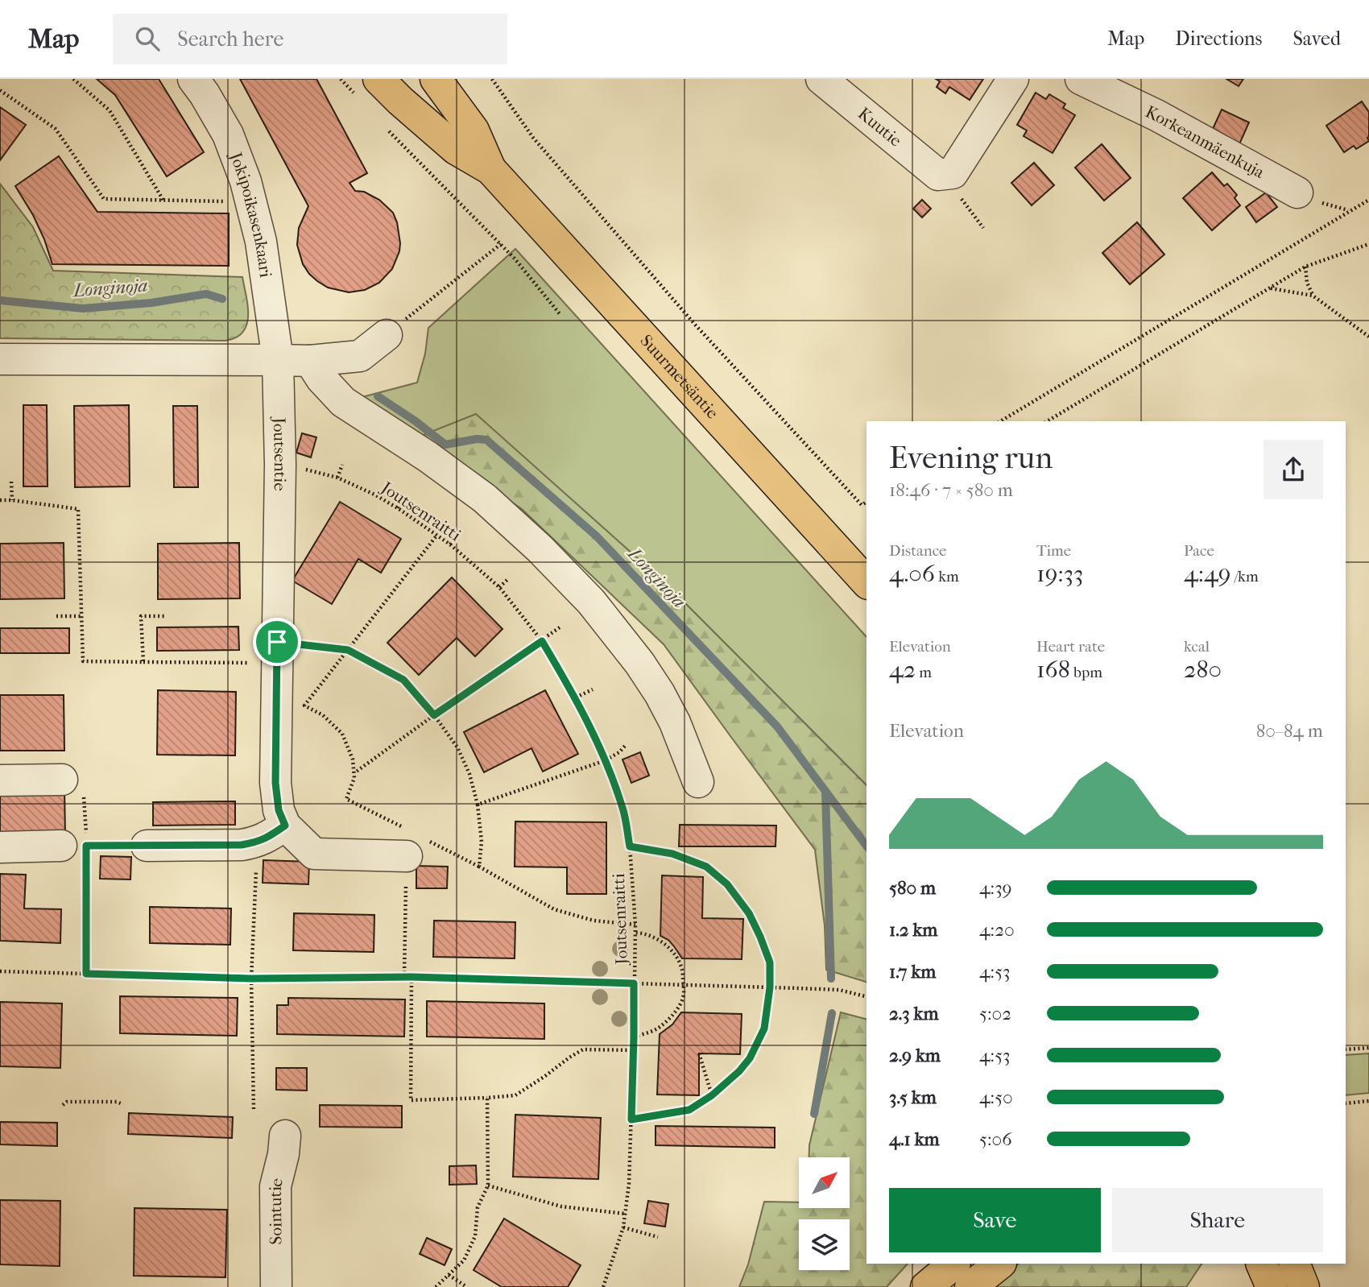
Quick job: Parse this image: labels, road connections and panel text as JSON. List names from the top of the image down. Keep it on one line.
{"streets":{"main road":["Suurmetsäntie"],"street":["Kuutie","Korkeanmäenkuja","Jokipoikasenkaari","Joutsentie","Sointutie"],"path":["Joutsenraitti"]},"crossings":[["Jokipoikasenkaari","Joutsentie"]],"water":["Longinoja"],"north":"top right","page":{"header":"Map","search":"Search here","nav":["Map","Directions","Saved"],"heading":["Evening run","18:46 · 7 × 580 m"],"stats":[["Distance","4.06 km"],["Time","19:33"],["Pace","4:49 /km"],["Elevation","42 m"],["Heart rate","168 bpm"],["kcal","280"]],"chart":["Elevation","80–84 m"],"list":[{"name":"580 m","note":"4:39"},{"name":"1.2 km","note":"4:20"},{"name":"1.7 km","note":"4:53"},{"name":"2.3 km","note":"5:02"},{"name":"2.9 km","note":"4:53"},{"name":"3.5 km","note":"4:50"},{"name":"4.1 km","note":"5:06"}],"buttons":["Save","Share"]}}
